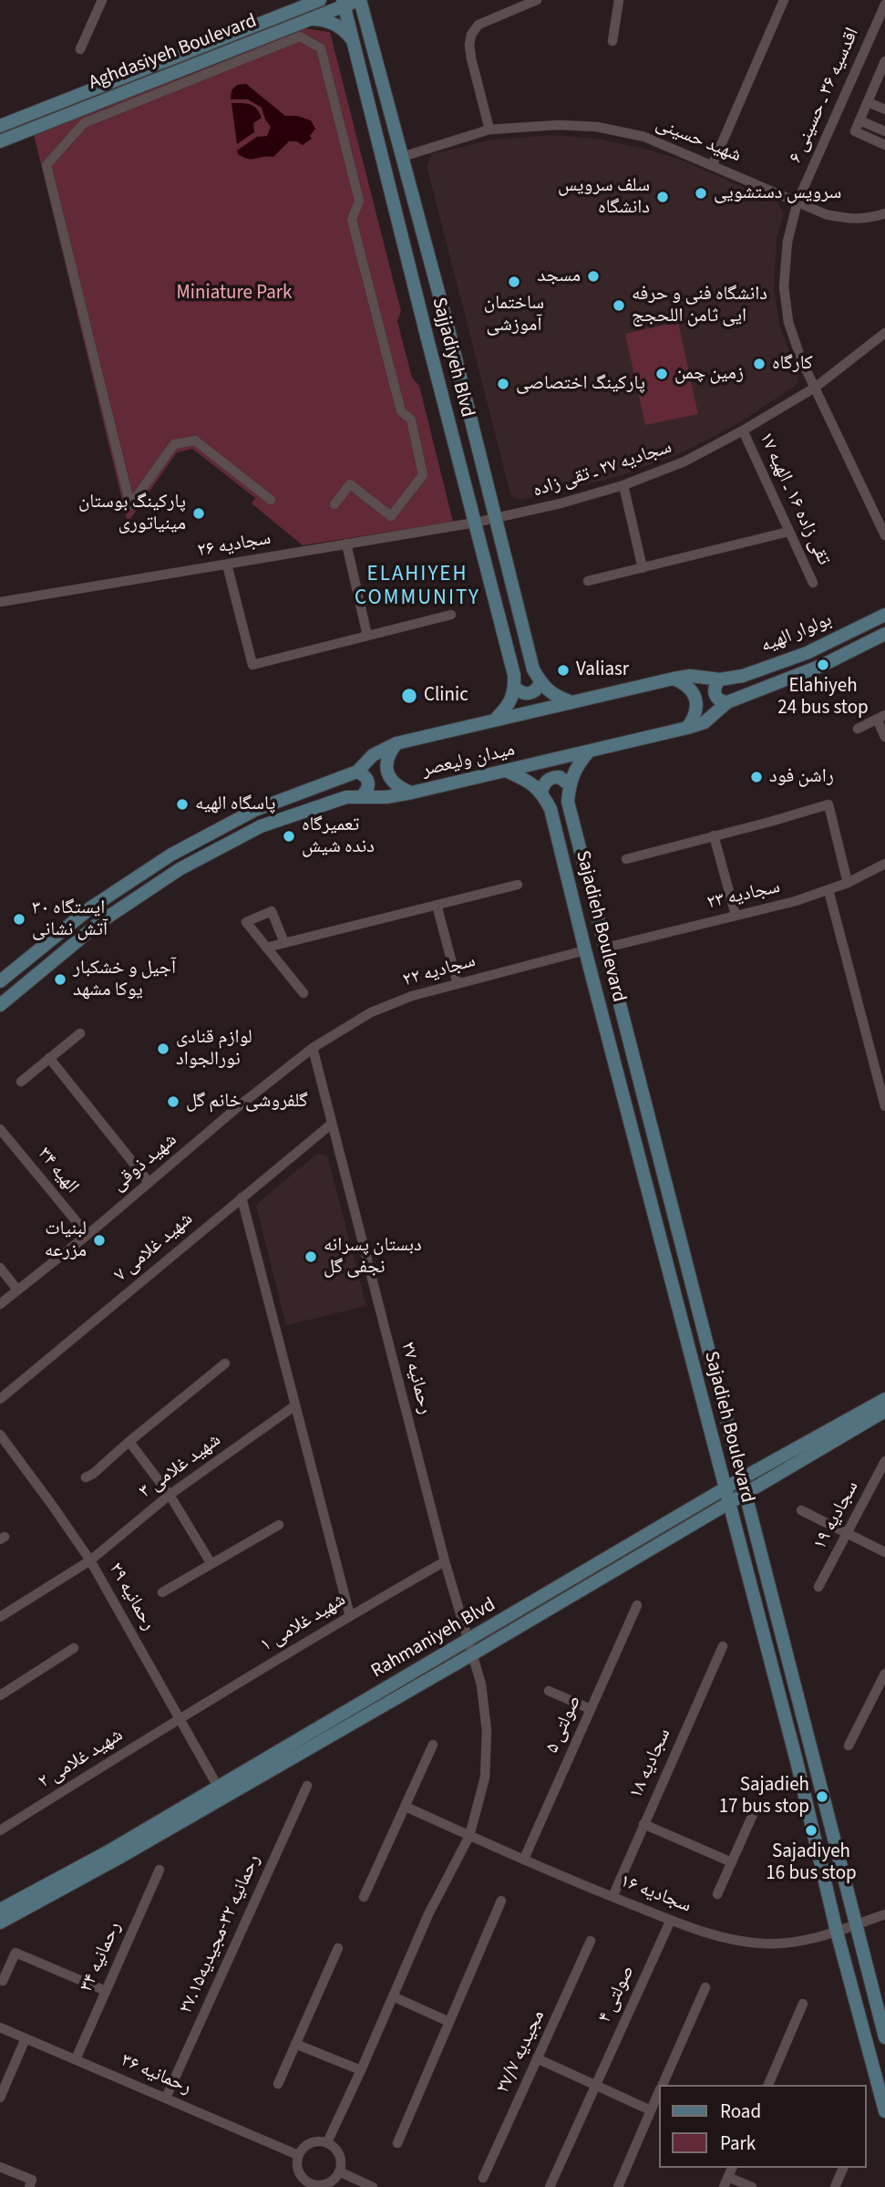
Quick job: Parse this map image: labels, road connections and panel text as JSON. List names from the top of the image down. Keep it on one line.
{"streets":{"main road":["Aghdasiyeh Boulevard","Sajjadiyeh Blvd","بولوار الهیه","میدان ولیعصر","Sajadieh Boulevard","Rahmaniyeh Blvd"],"street":["اقدسیه ۳۶ ـ حسینی ۶","شهید حسینی","سجادیه ۲۷ ـ تقی زاده","تقی زاده ۱۶ ـ الهیه ۱۷","سجادیه ۲۶","سجادیه ۲۳","سجادیه ۲۲","شهید ذوقی","الهیه ۳۴","شهید غلامی ۷","رحمانیه ۲۷","شهید غلامی ۳","سجادیه ۱۹","رحمانیه ۲۹","شهید غلامی ۱","صولتی ۵","شهید غلامی ۲","سجادیه ۱۸","سجادیه ۱۶","رحمانیه ۳۲-مجیدیه۲۷.۱۵","رحمانیه ۳۴","صولتی ۴","مجیدیه ۲۷/۷","رحمانیه ۳۶"]},"crossings":[["Aghdasiyeh Boulevard","Sajjadiyeh Blvd"],["اقدسیه ۳۶ ـ حسینی ۶","شهید حسینی"],["اقدسیه ۳۶ ـ حسینی ۶","سجادیه ۲۷ ـ تقی زاده"],["شهید حسینی","Sajjadiyeh Blvd"],["Sajjadiyeh Blvd","سجادیه ۲۷ ـ تقی زاده"],["Sajjadiyeh Blvd","سجادیه ۲۶"],["سجادیه ۲۷ ـ تقی زاده","تقی زاده ۱۶ ـ الهیه ۱۷"],["سجادیه ۲۷ ـ تقی زاده","سجادیه ۲۶"],["بولوار الهیه","میدان ولیعصر"],["سجادیه ۲۳","Sajadieh Boulevard"],["Sajadieh Boulevard","سجادیه ۲۲"],["Sajadieh Boulevard","Rahmaniyeh Blvd"],["Sajadieh Boulevard","سجادیه ۱۶"],["سجادیه ۲۲","شهید ذوقی"],["سجادیه ۲۲","رحمانیه ۲۷"],["شهید ذوقی","الهیه ۳۴"],["شهید ذوقی","رحمانیه ۲۷"],["شهید غلامی ۷","رحمانیه ۲۷"],["رحمانیه ۲۷","شهید غلامی ۱"],["رحمانیه ۲۷","Rahmaniyeh Blvd"],["رحمانیه ۲۷","سجادیه ۱۶"],["رحمانیه ۲۷","رحمانیه ۳۶"],["شهید غلامی ۳","رحمانیه ۲۹"],["رحمانیه ۲۹","شهید غلامی ۱"],["رحمانیه ۲۹","Rahmaniyeh Blvd"],["رحمانیه ۲۹","شهید غلامی ۲"],["شهید غلامی ۱","شهید غلامی ۲"],["صولتی ۵","سجادیه ۱۶"],["سجادیه ۱۸","سجادیه ۱۶"],["سجادیه ۱۶","صولتی ۴"],["رحمانیه ۳۲-مجیدیه۲۷.۱۵","رحمانیه ۳۶"],["رحمانیه ۳۴","رحمانیه ۳۶"]],"districts":["ELAHIYEH COMMUNITY"],"parks":["Miniature Park"],"places":["سرویس دستشویی","سلف سرویس دانشگاه","مسجد","ساختمان آموزشی","دانشگاه فنی و حرفه ایی ثامن اللحجج","کارگاه","زمین چمن","پارکینگ اختصاصی","پارکینگ بوستان مینیاتوری","Elahiyeh 24 bus stop","Valiasr","Clinic","راشن فود","پاسگاه الهیه","تعمیرگاه دنده شیش","ایستگاه ۳۰ آتش نشانی","آجیل و خشکبار یوکا مشهد","لوازم قنادی نورالجواد","گلفروشی خانم گل","لبنیات مزرعه","دبستان پسرانه نجفی گل","Sajadieh 17 bus stop","Sajadiyeh 16 bus stop"],"legend":["Road","Park"]}
